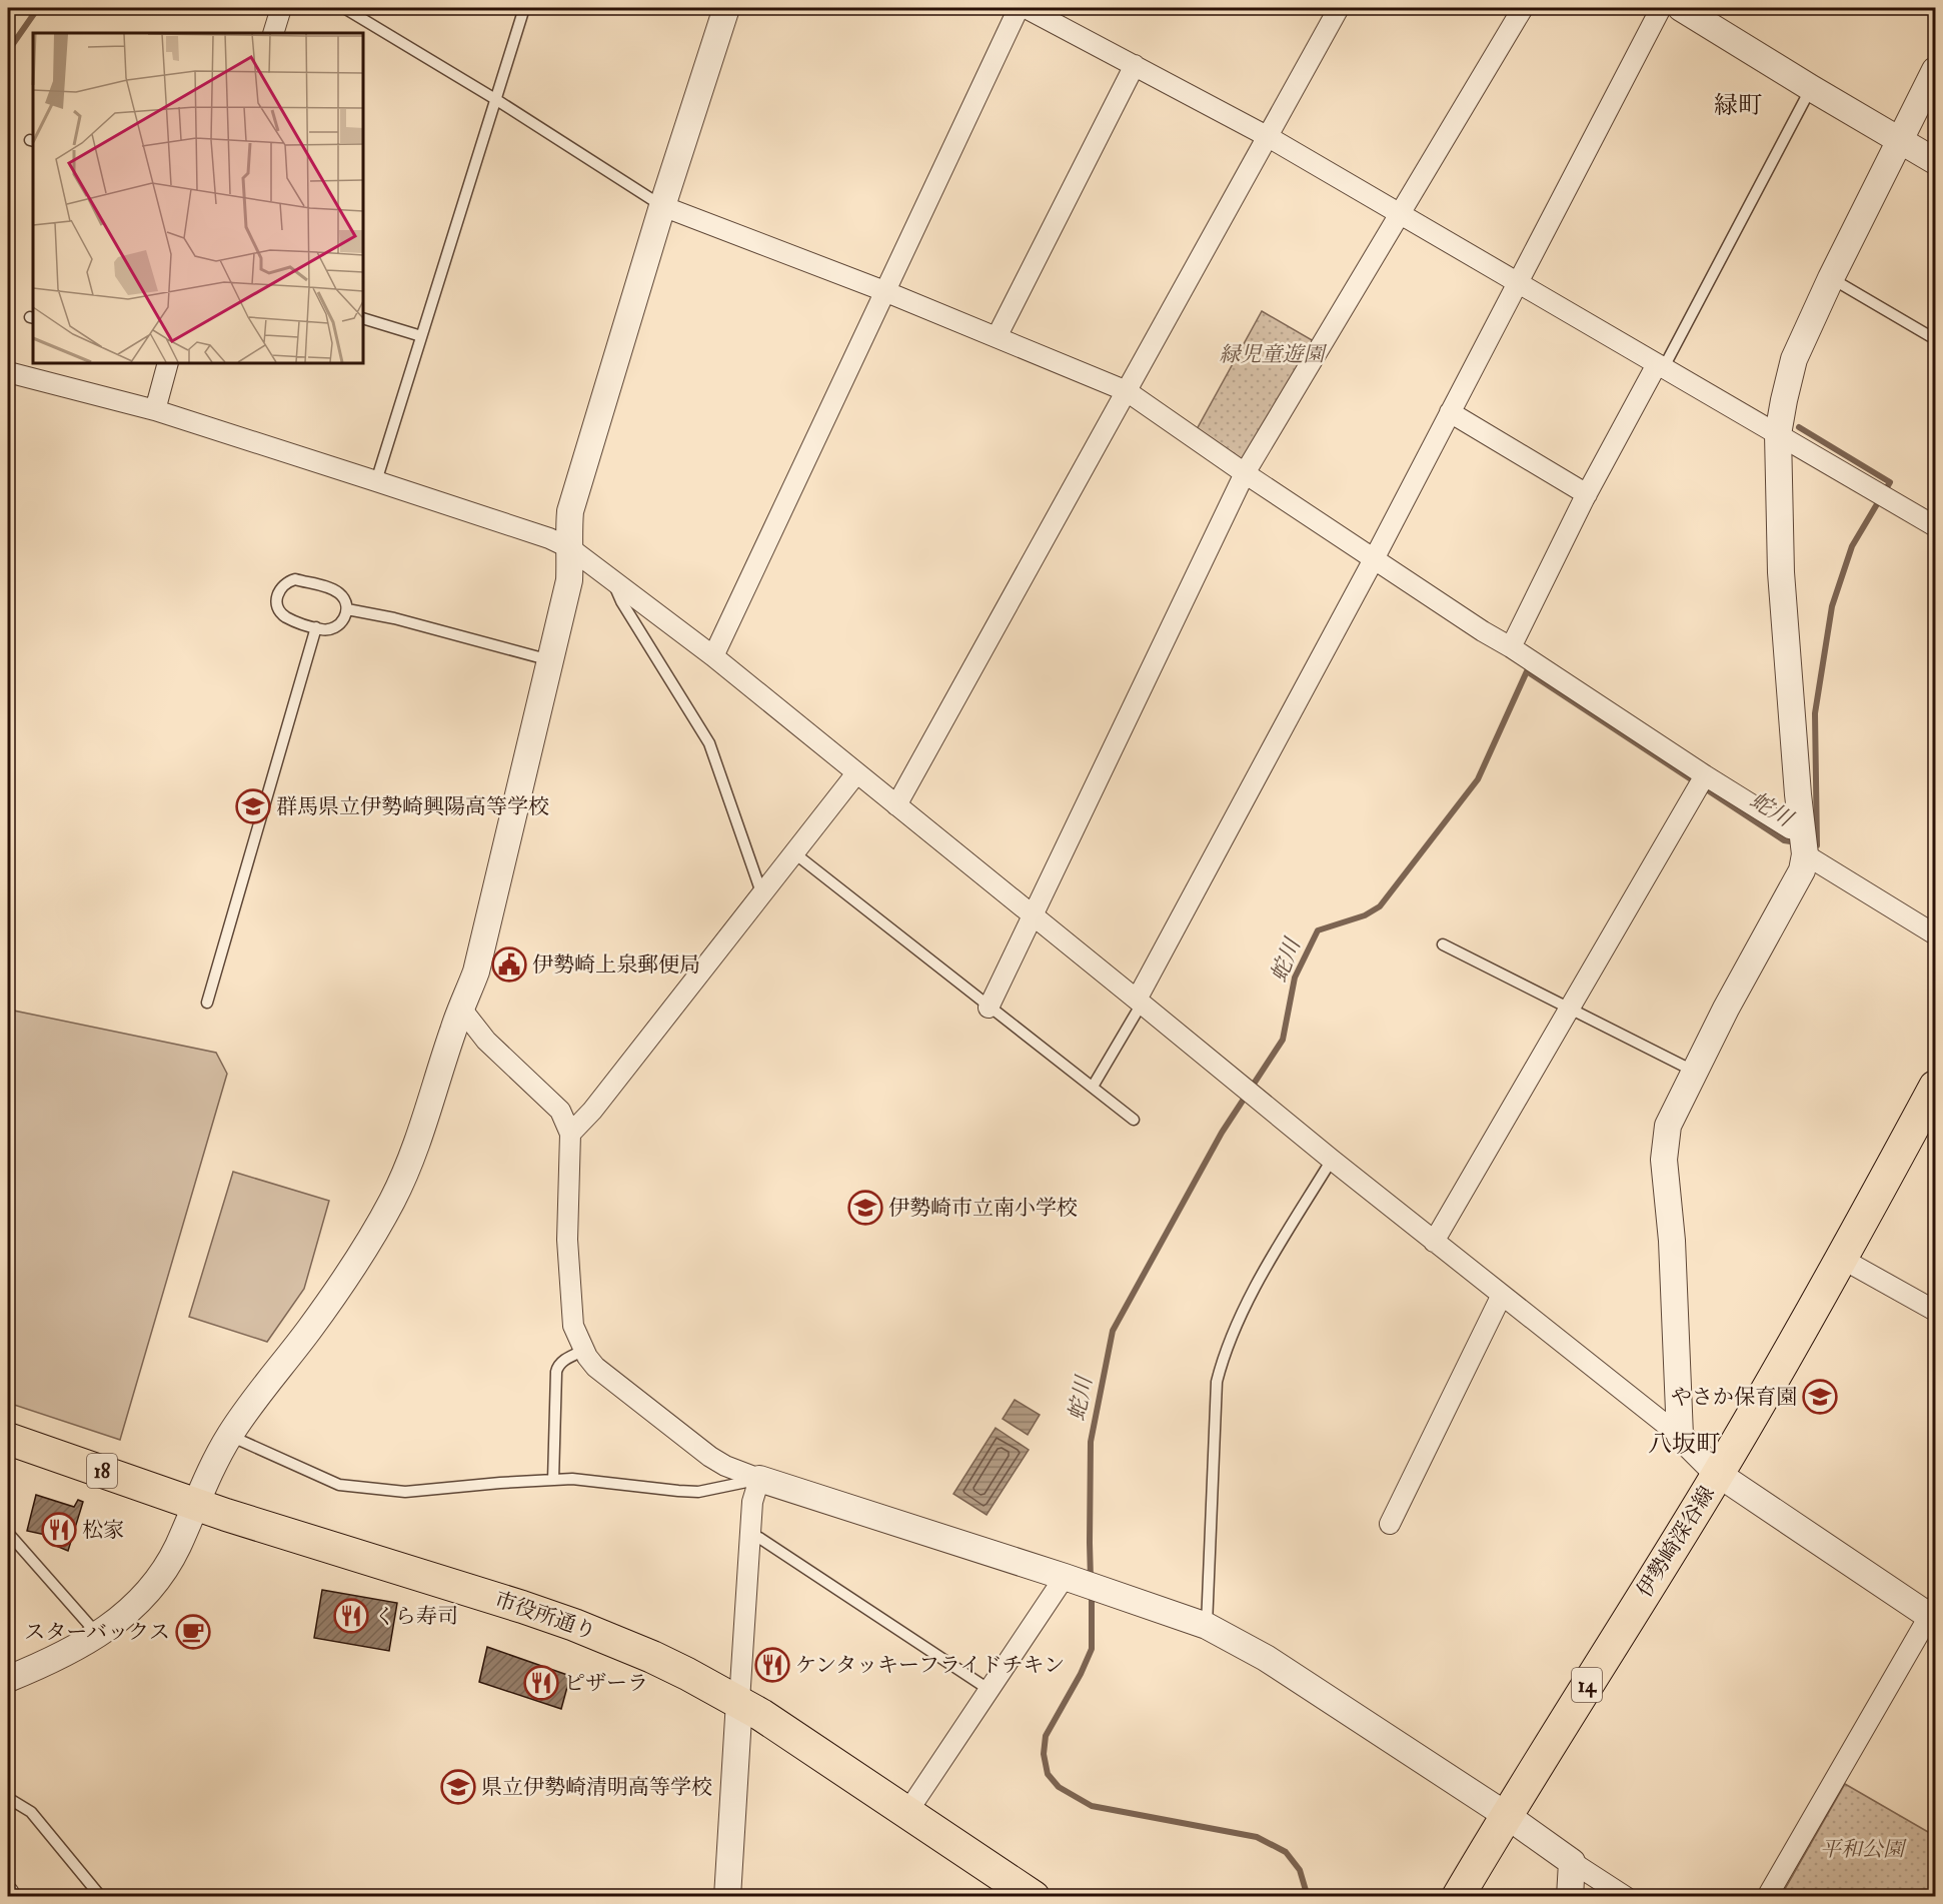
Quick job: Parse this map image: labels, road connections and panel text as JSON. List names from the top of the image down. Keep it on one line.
{"streets":{"main road":["18","伊勢崎深谷線","市役所通り","14"]},"districts":["緑町","八坂町"],"water":["蛇川"],"parks":["緑児童遊園","平和公園"],"places":{"school or university":["群馬県立伊勢崎興陽高等学校","伊勢崎市立南小学校","やさか保育園","県立伊勢崎清明高等学校"],"public building":["伊勢崎上泉郵便局"],"restaurant":["松家","くら寿司","ケンタッキーフライドチキン","ピザーラ"],"cafe":["スターバックス"]}}
